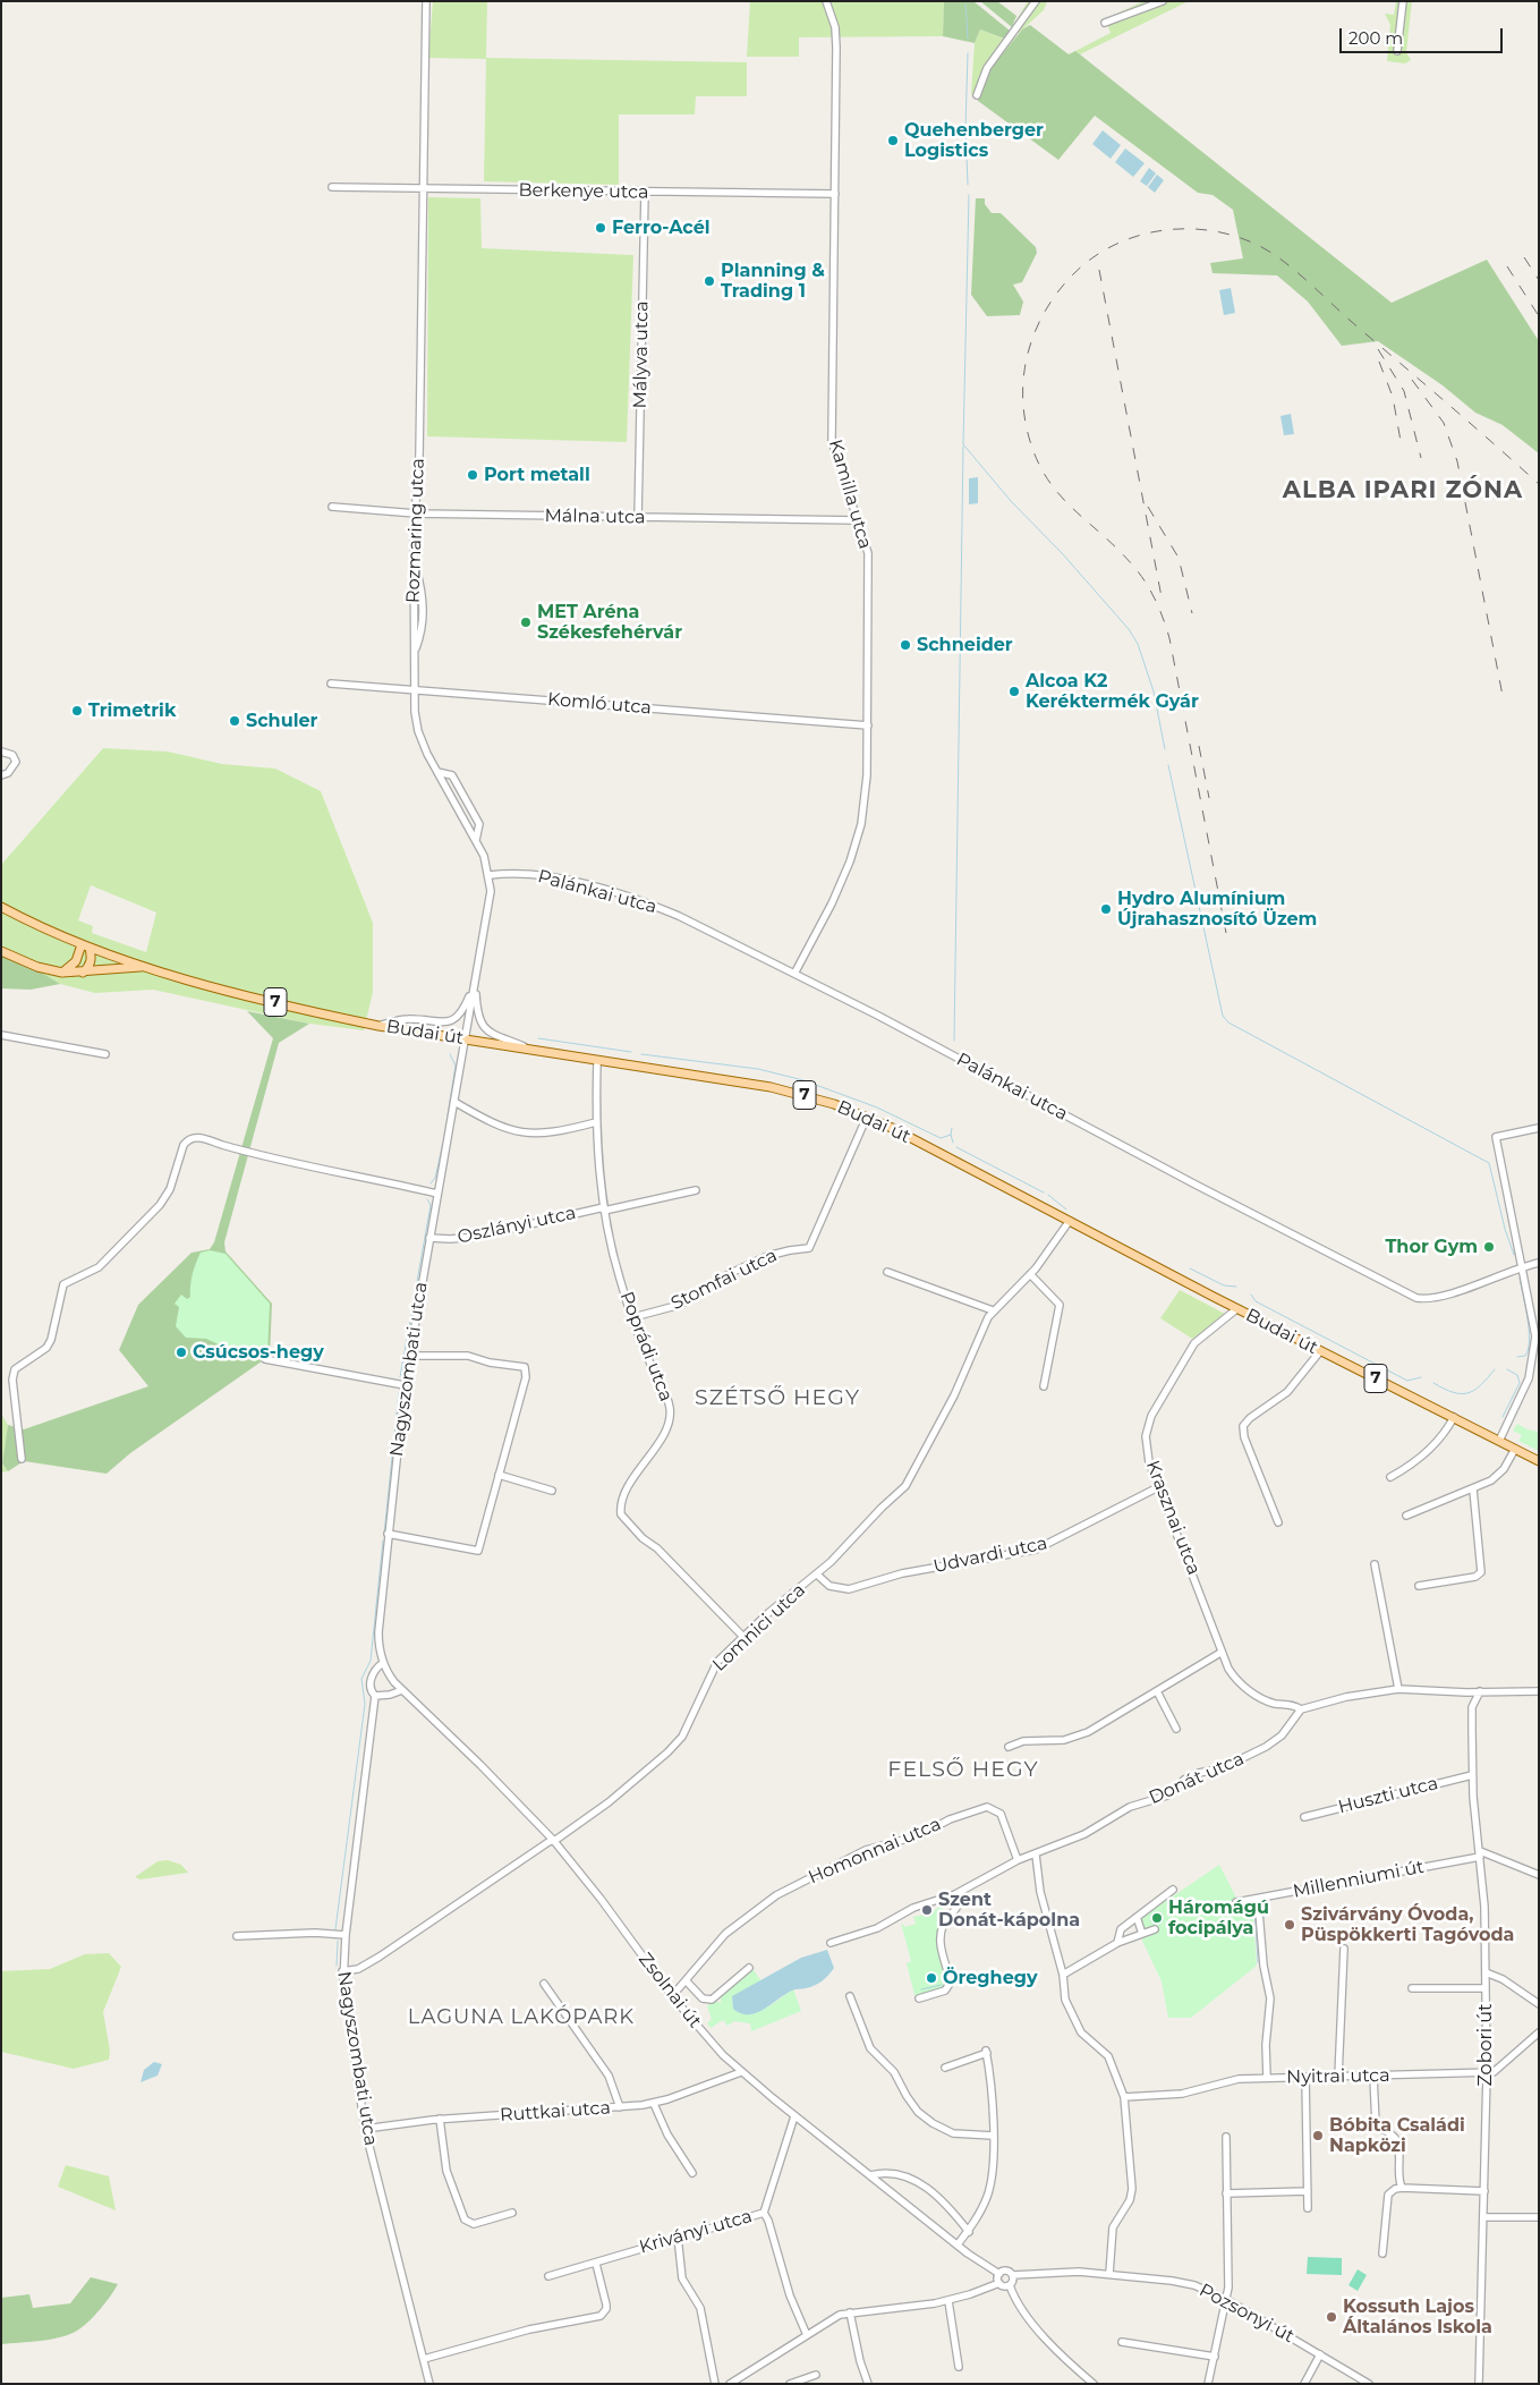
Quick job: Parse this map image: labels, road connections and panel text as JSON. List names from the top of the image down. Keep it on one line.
{"streets":{"main road":["7","Budai út"],"street":["Berkenye utca","Mályva utca","Kamilla utca","Málna utca","Rozmaring utca","Komló utca","Palánkai utca","Oszlányi utca","Stomfai utca","Poprádi utca","Nagyszombati utca","Krasznai utca","Udvardi utca","Lomnici utca","Donát utca","Huszti utca","Homonnai utca","Millenniumi út","Zsolnai út","Zobori út","Nyitrai utca","Ruttkai utca","Kriványi utca","Pozsonyi út"]},"crossings":[["Berkenye utca","Mályva utca"],["Berkenye utca","Kamilla utca"],["Berkenye utca","Rozmaring utca"],["Mályva utca","Málna utca"],["Kamilla utca","Málna utca"],["Kamilla utca","Komló utca"],["Kamilla utca","Palánkai utca"],["Málna utca","Rozmaring utca"],["Rozmaring utca","Komló utca"],["7","Budai út"],["Budai út","Stomfai utca"],["Budai út","Poprádi utca"],["Budai út","Nagyszombati utca"],["Budai út","Krasznai utca"],["Budai út","Lomnici utca"],["Oszlányi utca","Poprádi utca"],["Oszlányi utca","Nagyszombati utca"],["Stomfai utca","Poprádi utca"],["Poprádi utca","Lomnici utca"],["Nagyszombati utca","Lomnici utca"],["Nagyszombati utca","Zsolnai út"],["Nagyszombati utca","Ruttkai utca"],["Krasznai utca","Udvardi utca"],["Krasznai utca","Donát utca"],["Udvardi utca","Lomnici utca"],["Lomnici utca","Zsolnai út"],["Donát utca","Homonnai utca"],["Huszti utca","Zobori út"],["Homonnai utca","Zsolnai út"],["Millenniumi út","Zobori út"],["Zsolnai út","Ruttkai utca"],["Zsolnai út","Kriványi utca"],["Zsolnai út","Pozsonyi út"],["Zobori út","Nyitrai utca"]],"districts":["ALBA IPARI ZÓNA","SZÉTSŐ HEGY","FELSŐ HEGY","LAGUNA LAKÓPARK"],"places":["Quehenberger Logistics","Ferro-Acél","Planning & Trading 1","Port metall","MET Aréna Székesfehérvár","Schneider","Alcoa K2 Keréktermék Gyár","Trimetrik","Schuler","Hydro Alumínium Újrahasznosító Üzem","Thor Gym","Csúcsos-hegy","Szent Donát-kápolna","Háromágú focipálya","Szivárvány Óvoda, Püspökkerti Tagóvoda","Öreghegy","Bóbita Családi Napközi","Kossuth Lajos Általános Iskola"],"scale_bar":"200 m"}
